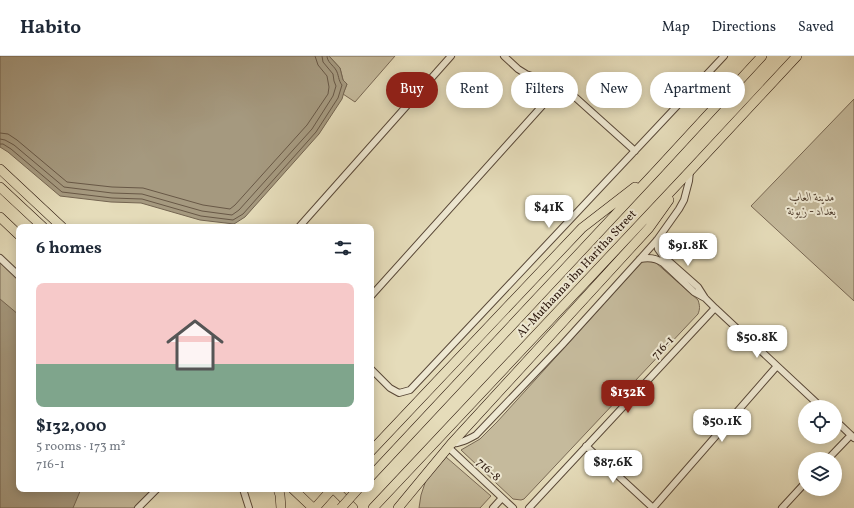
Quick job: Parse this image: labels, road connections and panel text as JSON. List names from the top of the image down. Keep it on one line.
{"streets":{"main road":["Al-Muthanna ibn Haritha Street"],"street":["716-1","716-8"]},"parks":["مدينة العاب بغداد - زيونة"],"page":{"header":"Habito","nav":["Map","Directions","Saved"],"chip":["Buy","Rent","Filters","New","Apartment"],"price":["$41K","$91.8K","$50.8K","$132K","$50.1K","$87.6K"],"heading":"6 homes","list":[{"name":"$132,000","note":"5 rooms · 173 m² · 716-1"}]}}
